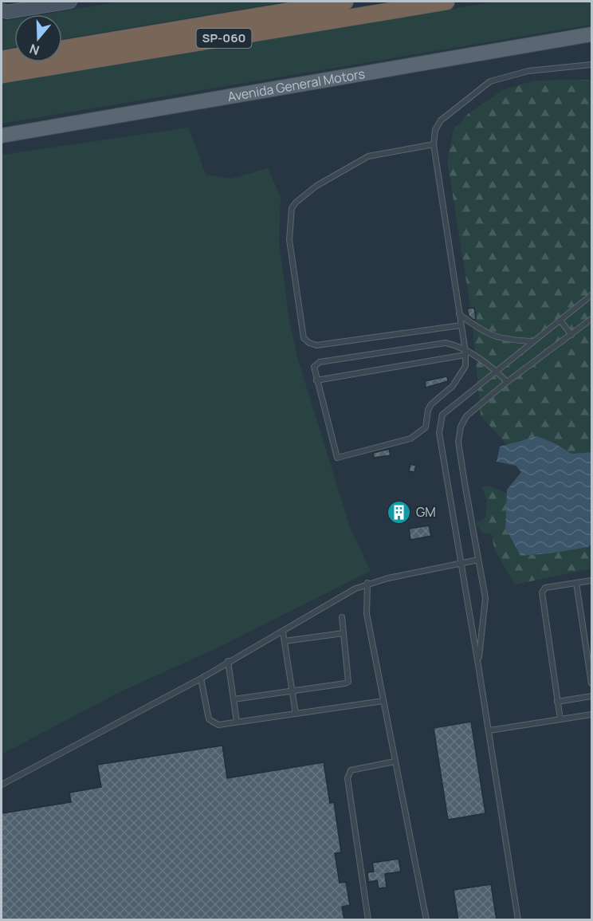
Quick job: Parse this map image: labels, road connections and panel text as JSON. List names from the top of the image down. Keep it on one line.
{"streets":{"highway":["SP-060"],"main road":["Avenida General Motors"]},"places":{"building":["GM"]},"north":"bottom"}
